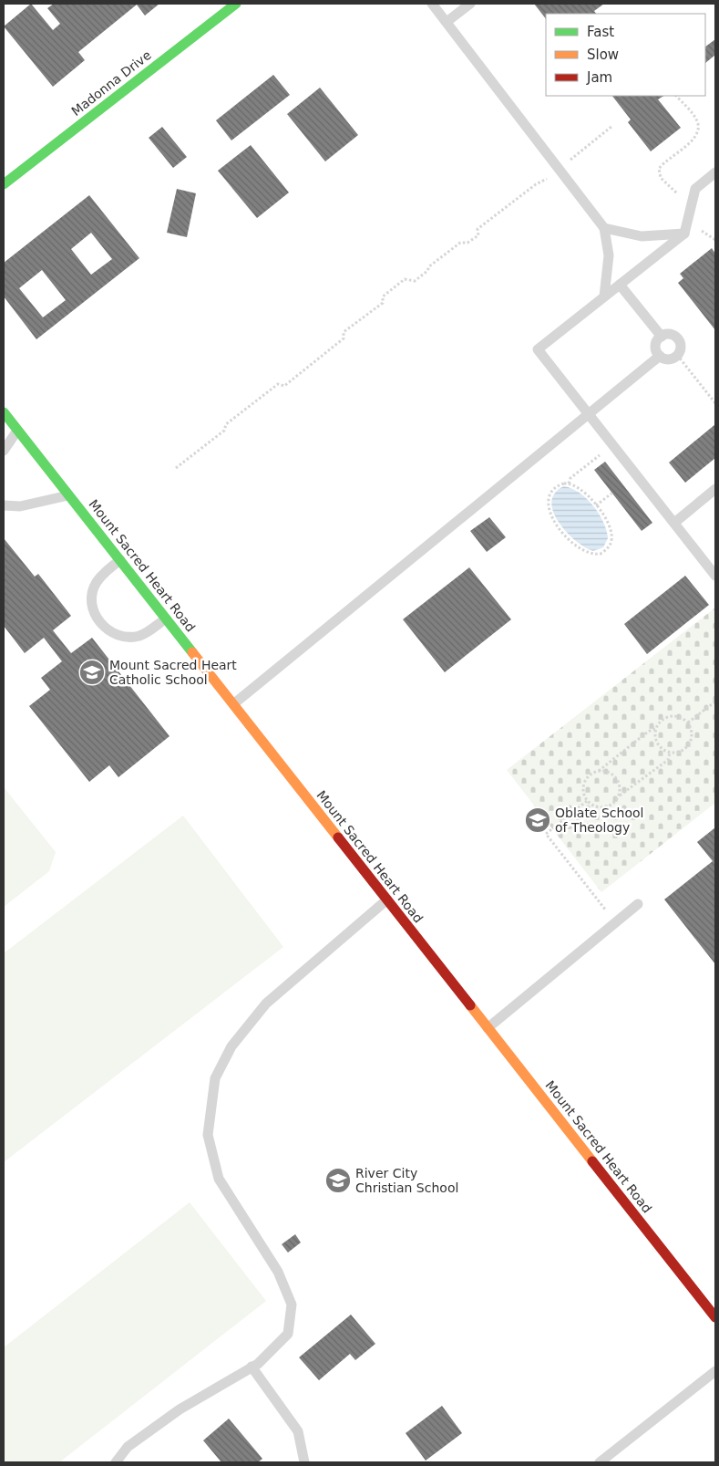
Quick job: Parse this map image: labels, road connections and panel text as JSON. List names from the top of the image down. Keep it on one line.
{"streets":{"street":["Madonna Drive","Mount Sacred Heart Road"]},"places":{"school or university":["Mount Sacred Heart Catholic School","Oblate School of Theology","River City Christian School"]},"legend":["Fast","Slow","Jam"]}
